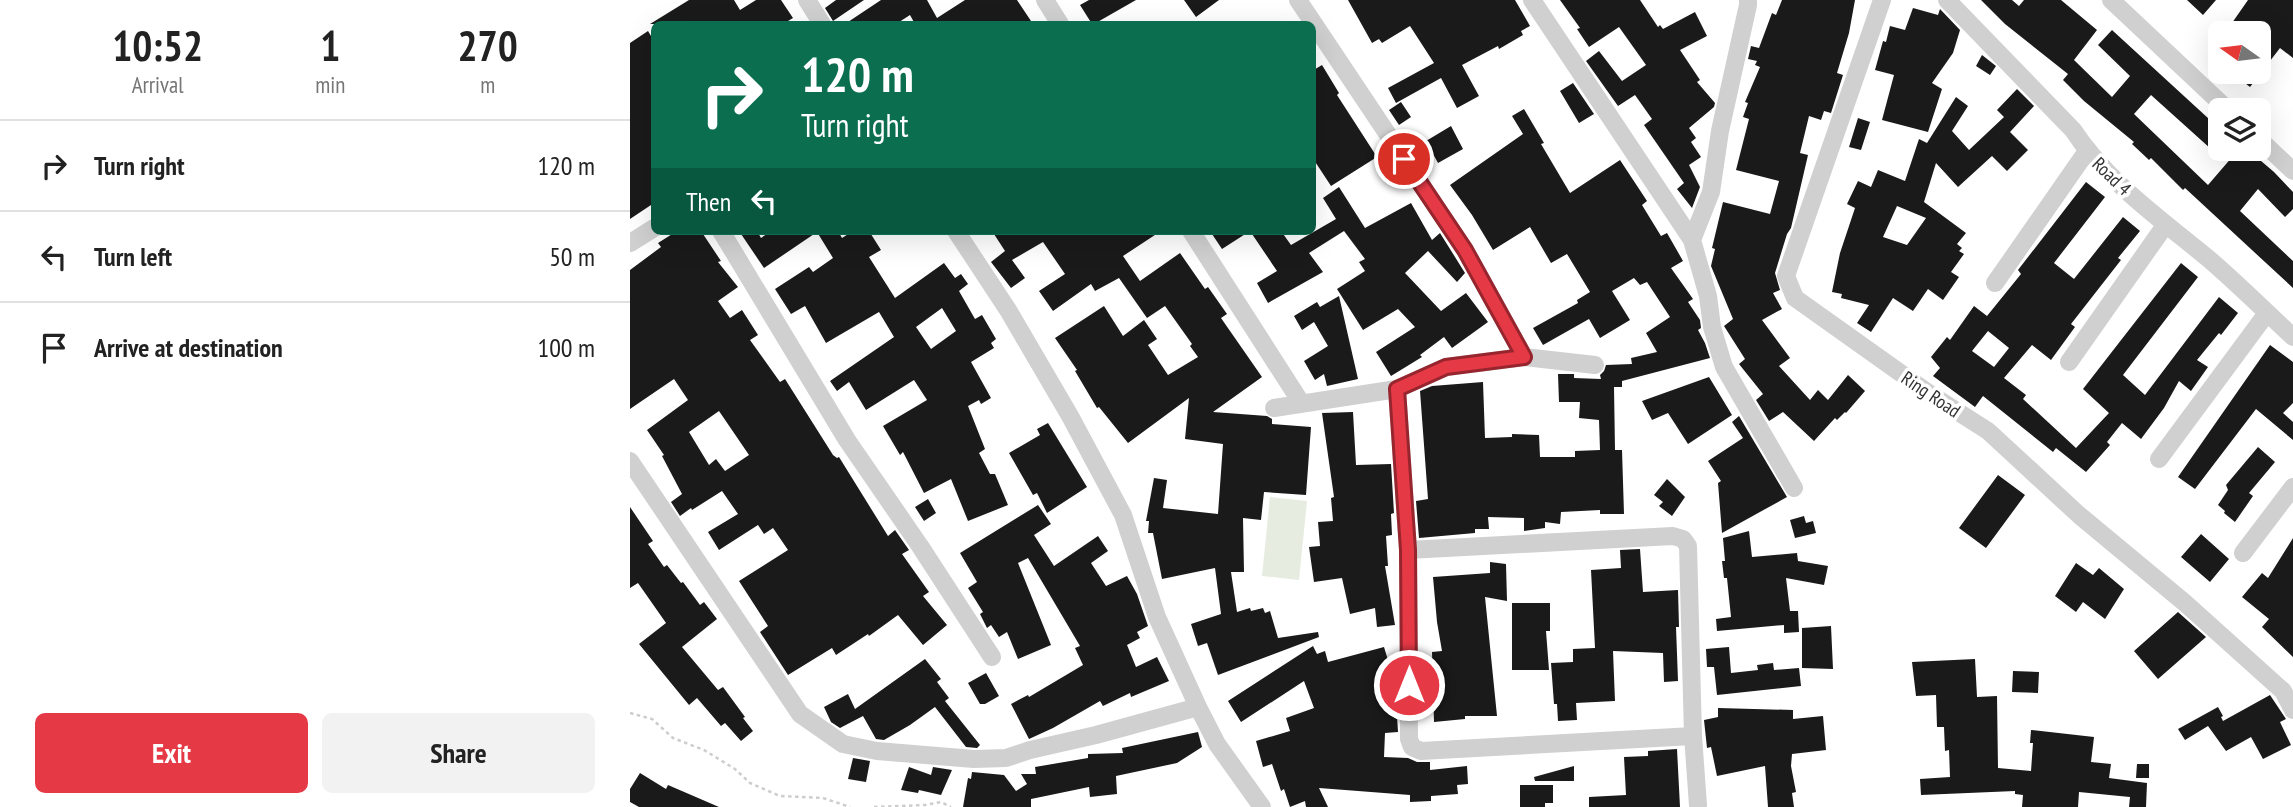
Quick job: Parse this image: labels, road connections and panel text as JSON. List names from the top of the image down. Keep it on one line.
{"streets":{"street":["Road 4","Ring Road"]},"north":"left","page":{"eta":["10:52","Arrival","1","min","270","m"],"turn":["120 m","Turn right"],"list":[{"name":"Turn right","value":"120 m"},{"name":"Turn left","value":"50 m"},{"name":"Arrive at destination","value":"100 m"}],"then":"Then","buttons":["Exit","Share"]}}
